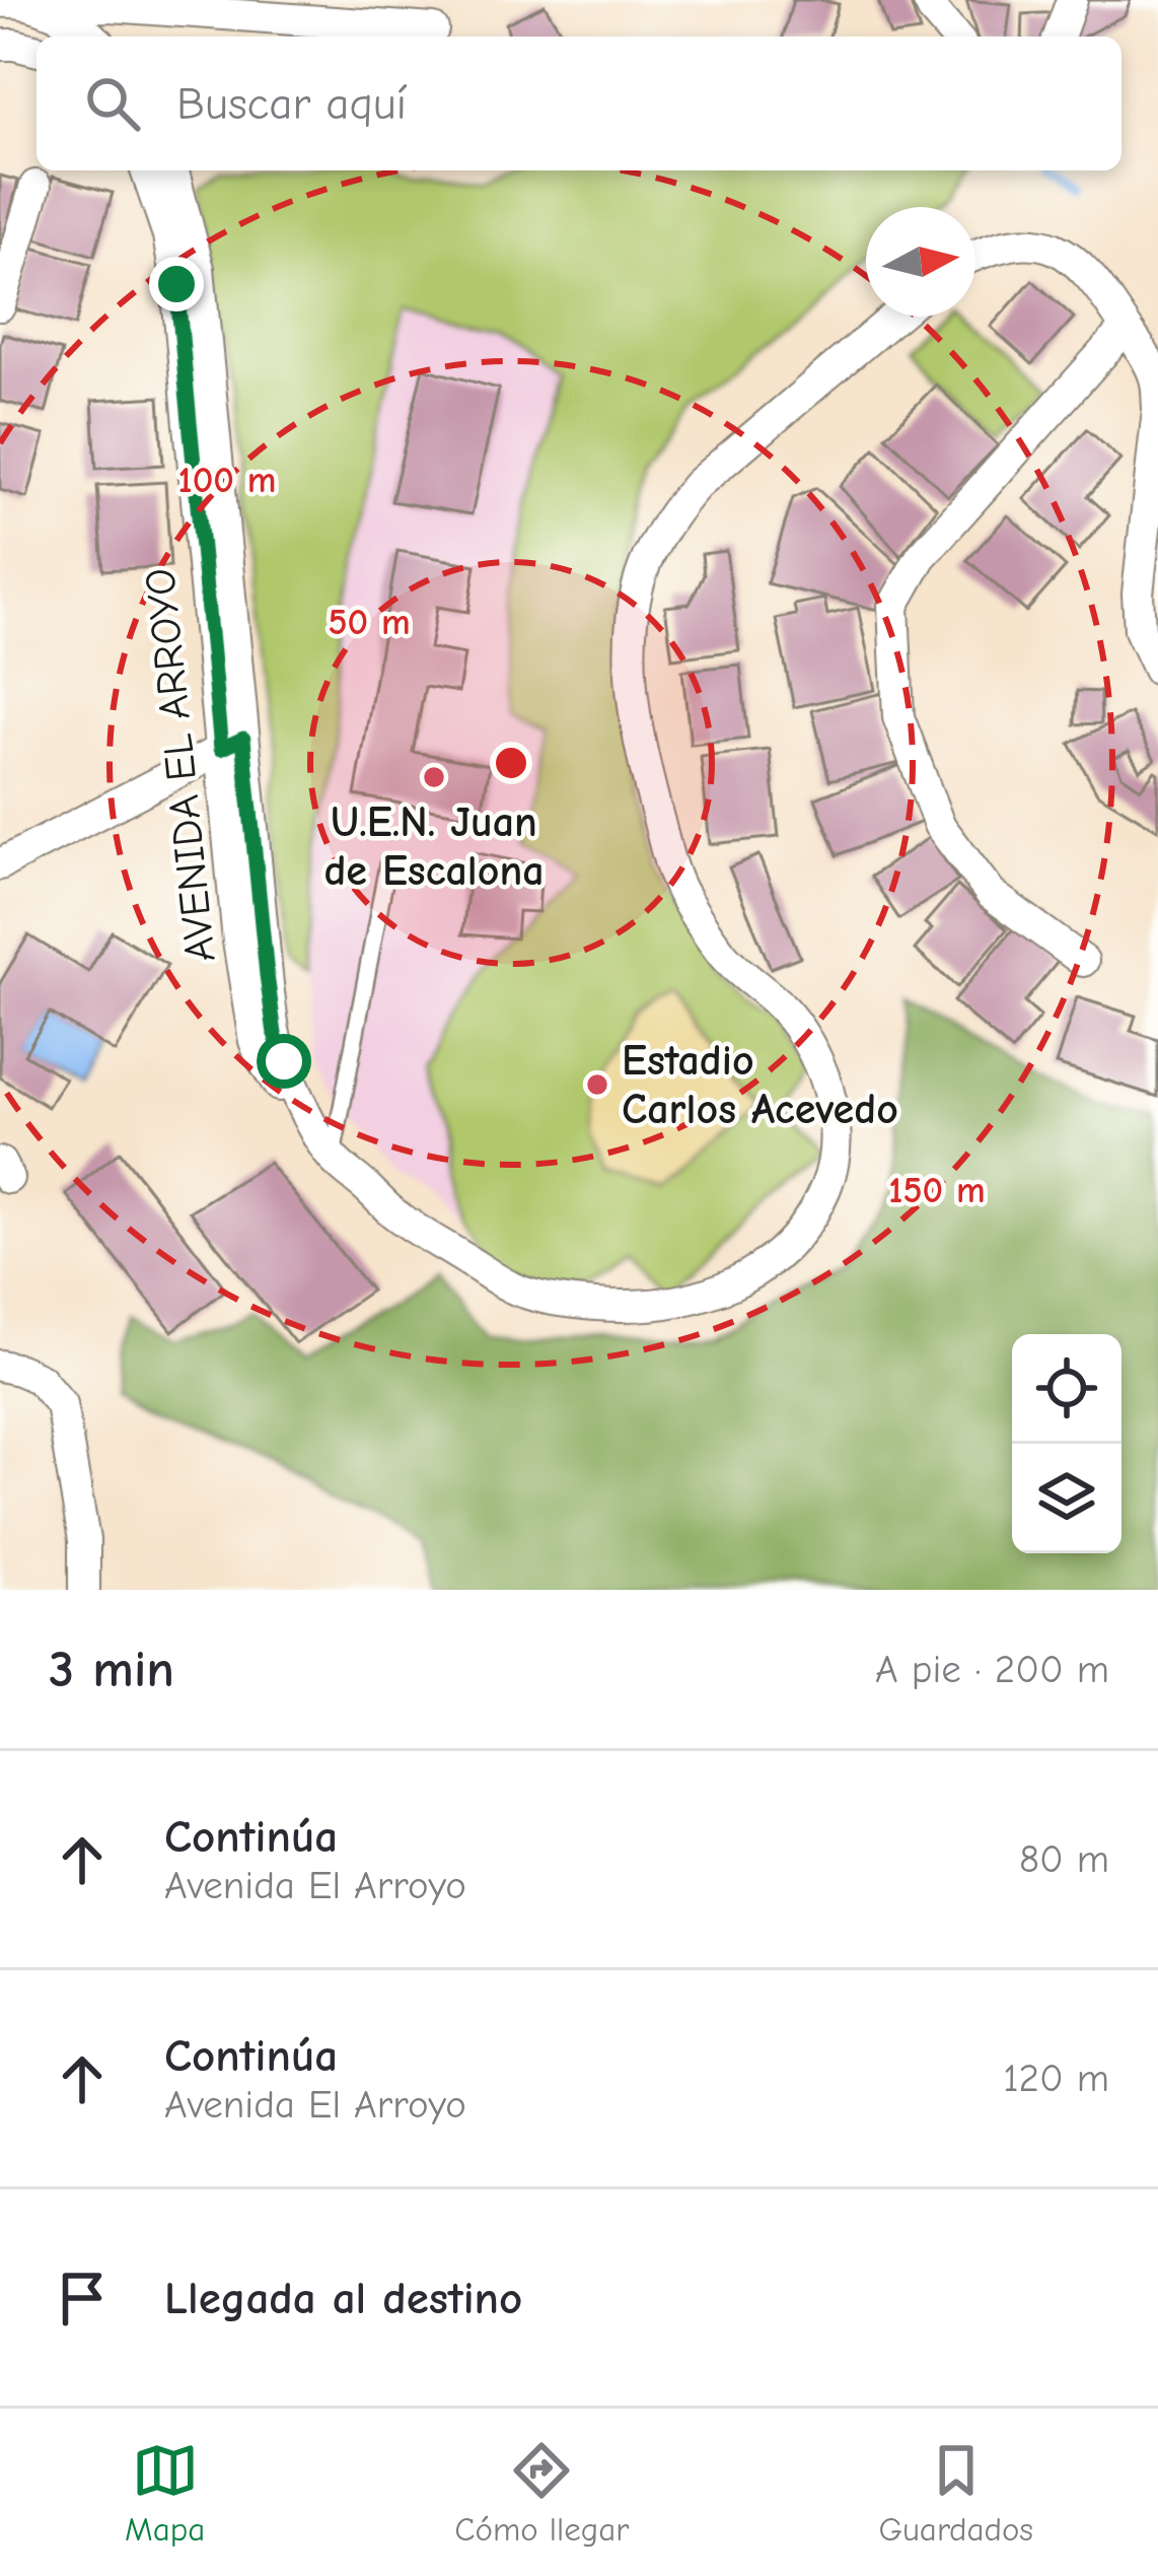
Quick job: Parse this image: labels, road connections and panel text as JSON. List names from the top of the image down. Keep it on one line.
{"streets":{"street":["AVENIDA EL ARROYO"]},"places":["U.E.N. Juan de Escalona","Estadio Carlos Acevedo"],"north":"right","page":{"search":"Buscar aquí","heading":["3 min","A pie · 200 m"],"list":[["Continúa","Avenida El Arroyo","80 m"],["Continúa","Avenida El Arroyo","120 m"],"Llegada al destino"],"nav":["Mapa","Cómo llegar","Guardados"]},"rings":["100 m","50 m","150 m"]}
